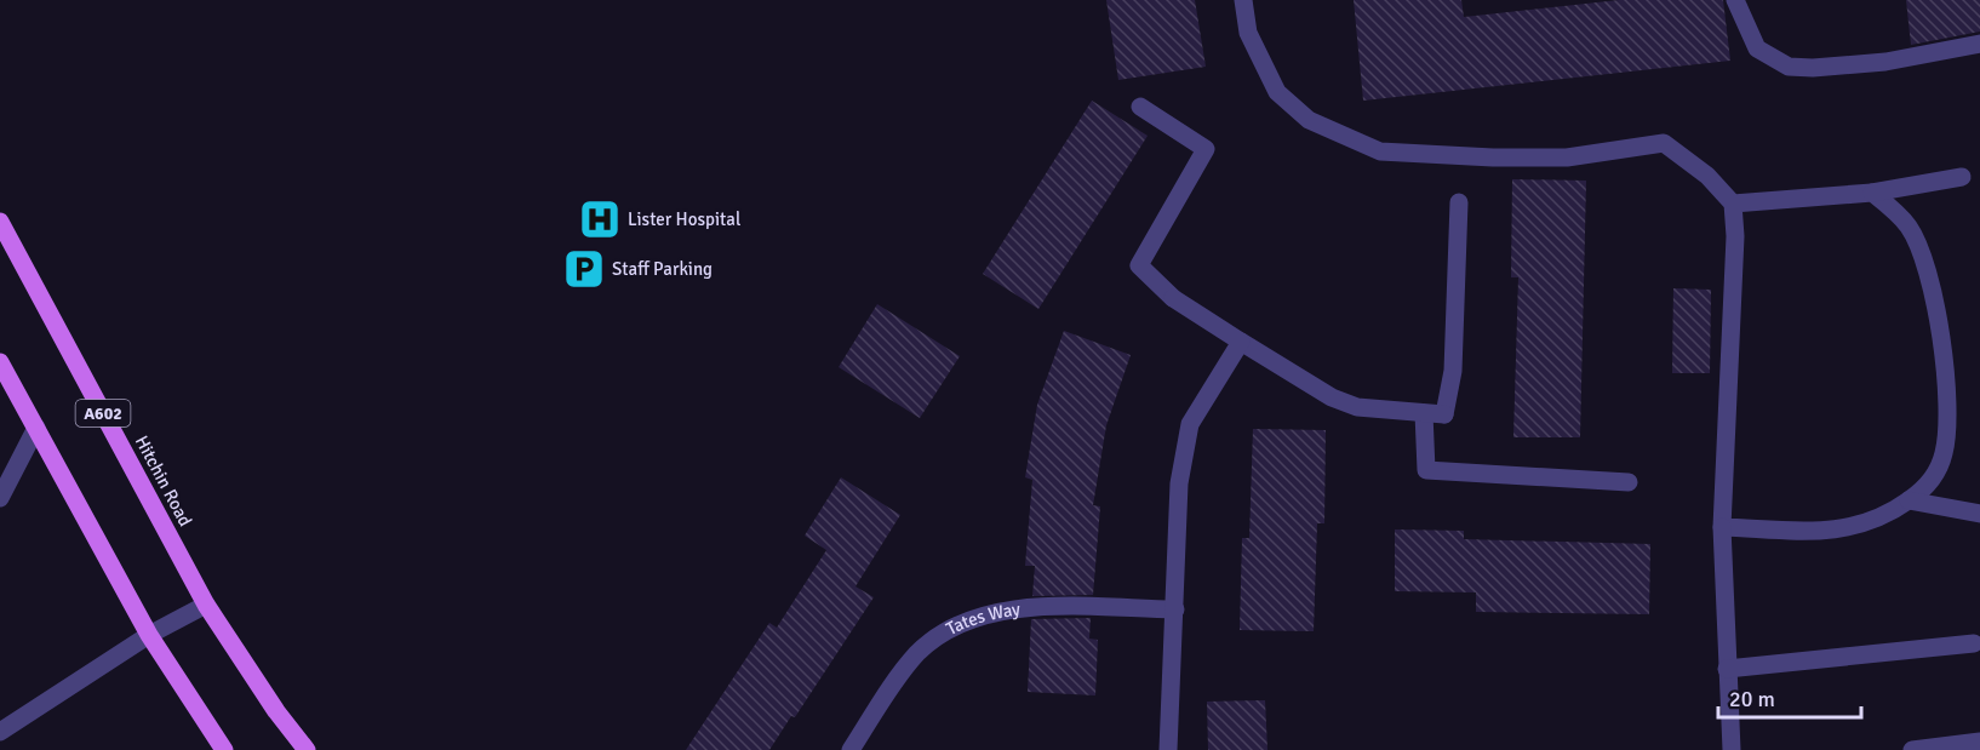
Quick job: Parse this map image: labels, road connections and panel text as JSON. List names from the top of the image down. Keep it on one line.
{"streets":{"main road":["A602","Hitchin Road"],"street":["Tates Way"]},"places":{"hospital":["Lister Hospital"],"parking":["Staff Parking"]},"scale_bar":"20 m"}
